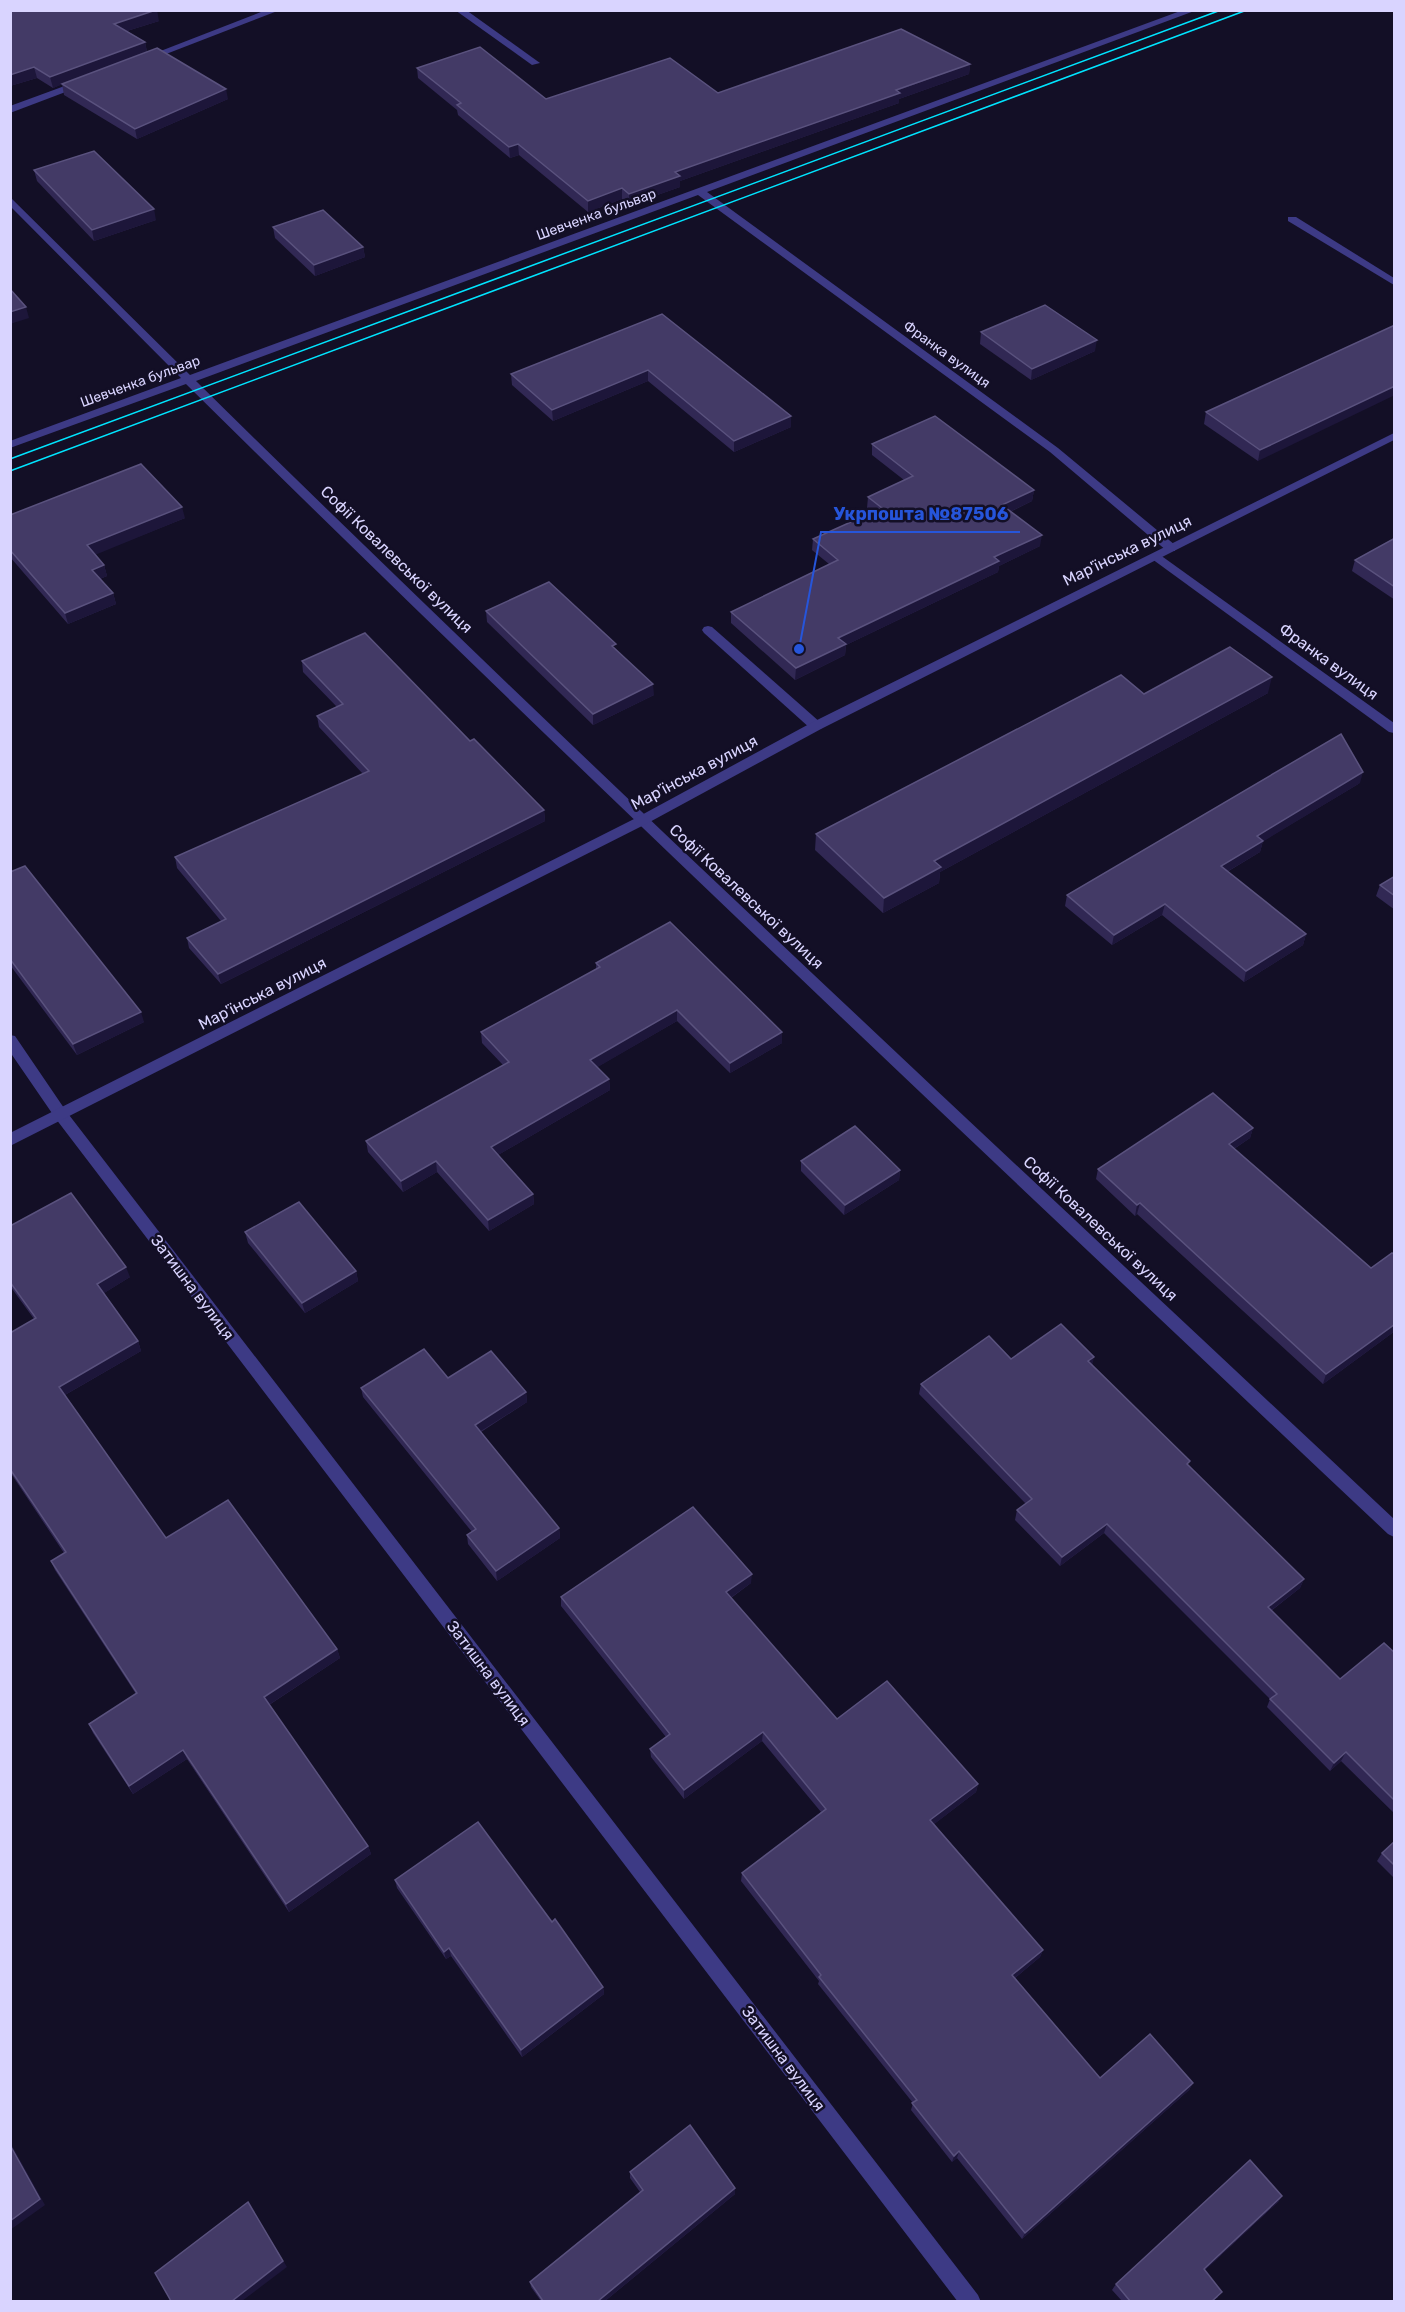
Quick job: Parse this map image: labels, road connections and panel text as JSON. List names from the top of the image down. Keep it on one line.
{"streets":{"street":["Шевченка бульвар","Франка вулиця","Мар'їнська вулиця","Софії Ковалевської вулиця","Затишна вулиця"]},"crossings":[["Шевченка бульвар","Франка вулиця"],["Шевченка бульвар","Софії Ковалевської вулиця"],["Франка вулиця","Мар'їнська вулиця"],["Мар'їнська вулиця","Софії Ковалевської вулиця"],["Мар'їнська вулиця","Затишна вулиця"]],"places":["Укрпошта №87506"]}
